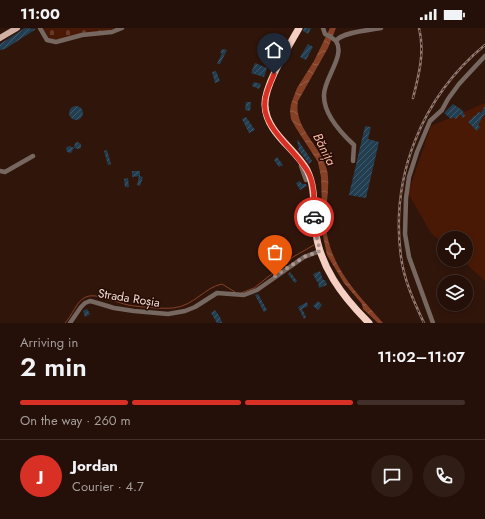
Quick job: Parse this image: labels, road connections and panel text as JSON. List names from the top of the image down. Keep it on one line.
{"streets":{"street":["Strada Roșia"]},"water":["Bănița"],"page":{"status":"11:00","heading":["2 min","Arriving in","11:02–11:07"],"panel":["Jordan","Courier · 4.7"],"bar":"On the way · 260 m","round":"J"}}
